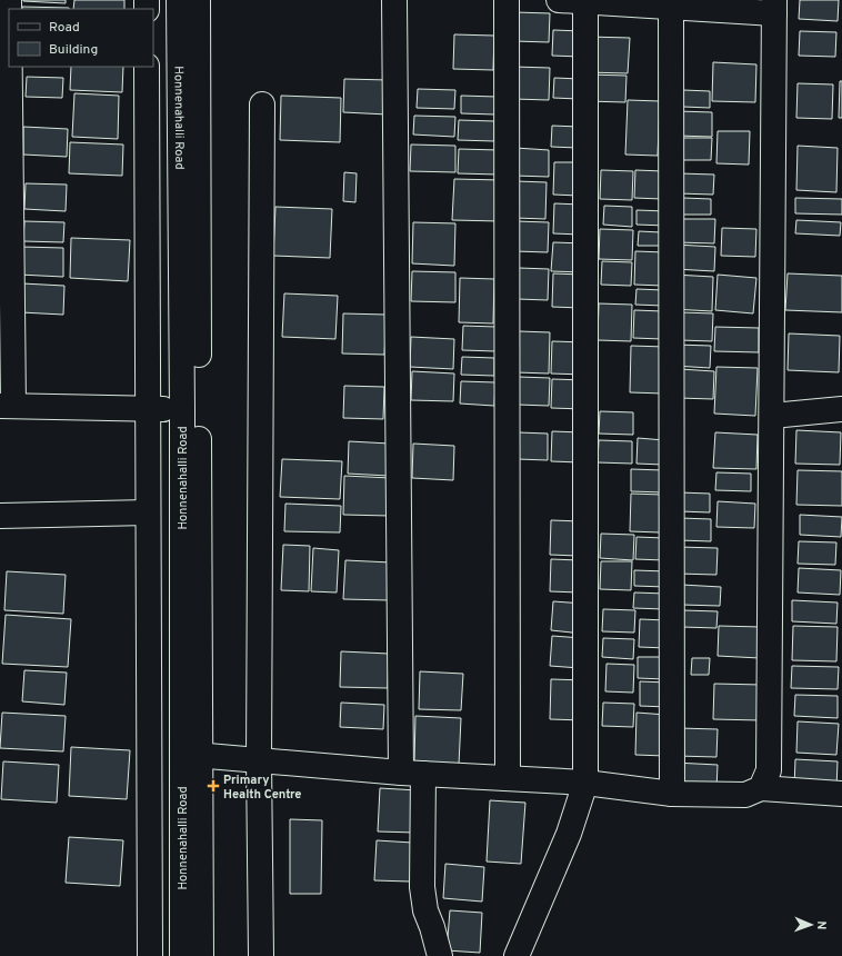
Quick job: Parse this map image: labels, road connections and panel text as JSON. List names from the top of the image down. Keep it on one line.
{"streets":{"street":["Honnenahalli Road"]},"places":{"health":["Primary Health Centre"]},"legend":["Road","Building"],"north":"right"}
